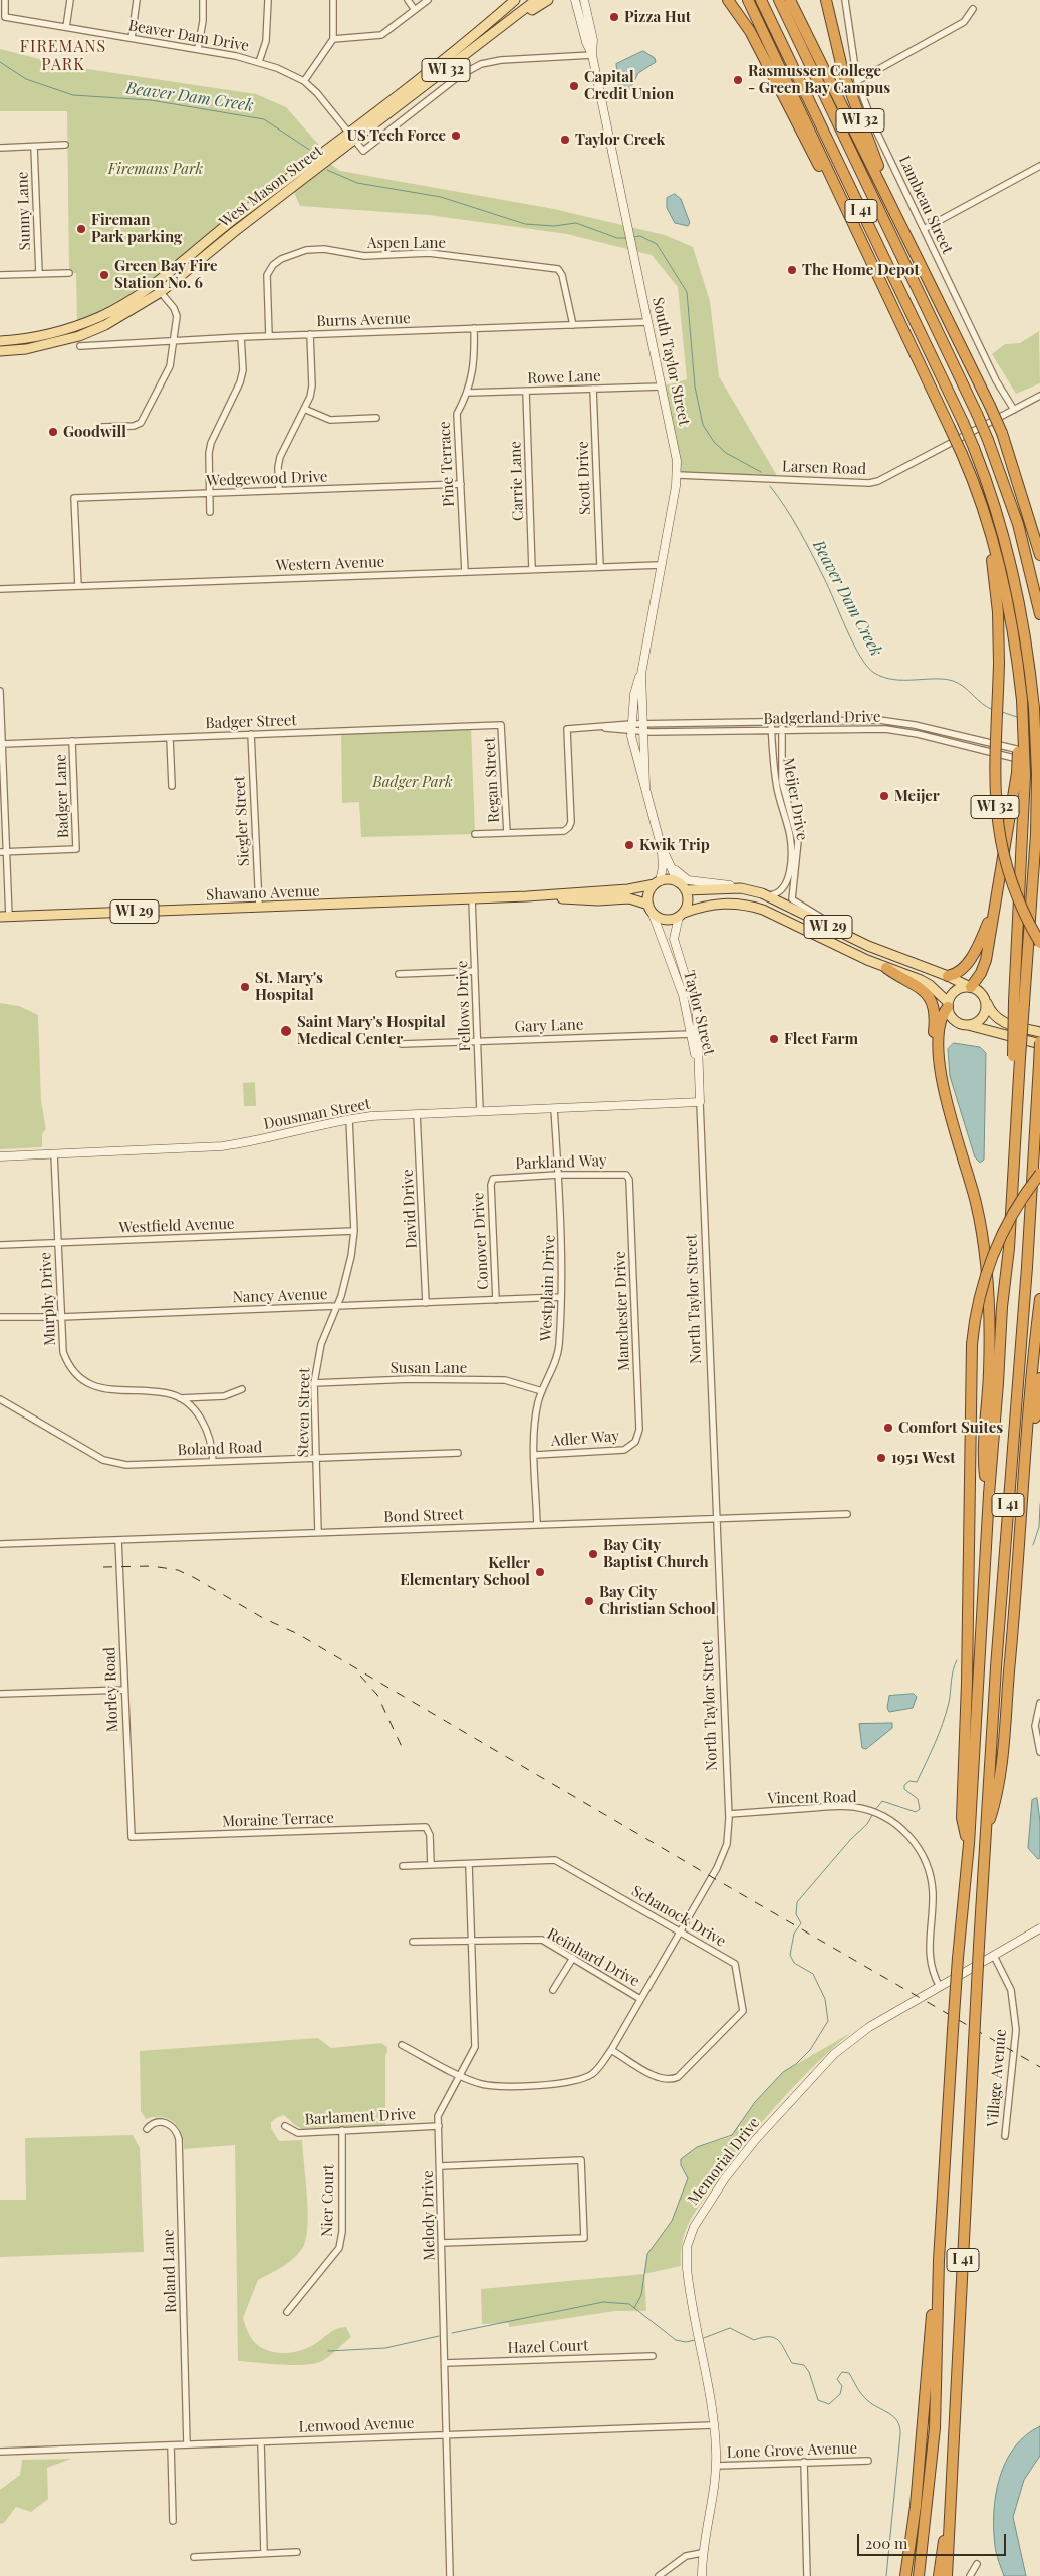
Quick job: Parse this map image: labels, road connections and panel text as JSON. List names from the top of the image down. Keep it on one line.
{"streets":{"highway":["WI 32","I 41"],"main road":["West Mason Street","Shawano Avenue","WI 29"],"street":["Beaver Dam Drive","Lambeau Street","Sunny Lane","Aspen Lane","Burns Avenue","South Taylor Street","Rowe Lane","Pine Terrace","Larsen Road","Scott Drive","Wedgewood Drive","Carrie Lane","Western Avenue","Badgerland Drive","Badger Street","Regan Street","Badger Lane","Meijer Drive","Siegler Street","Fellows Drive","Taylor Street","Gary Lane","Dousman Street","Parkland Way","David Drive","Westfield Avenue","Conover Drive","Westplain Drive","Nancy Avenue","Murphy Drive","North Taylor Street","Manchester Drive","Susan Lane","Steven Street","Adler Way","Boland Road","Bond Street","Morley Road","Vincent Road","Moraine Terrace","Schanock Drive","Reinhard Drive","Village Avenue","Barlament Drive","Memorial Drive","Nier Court","Melody Drive","Roland Lane","Hazel Court","Lenwood Avenue","Lone Grove Avenue"]},"crossings":[["Beaver Dam Drive","West Mason Street"],["Lambeau Street","Larsen Road"],["I 41","Badgerland Drive"],["Aspen Lane","Burns Avenue"],["Burns Avenue","South Taylor Street"],["Burns Avenue","Pine Terrace"],["South Taylor Street","Rowe Lane"],["South Taylor Street","Larsen Road"],["South Taylor Street","Western Avenue"],["South Taylor Street","Badgerland Drive"],["South Taylor Street","Shawano Avenue"],["South Taylor Street","WI 29"],["South Taylor Street","Taylor Street"],["Rowe Lane","Pine Terrace"],["Rowe Lane","Scott Drive"],["Rowe Lane","Carrie Lane"],["Pine Terrace","Wedgewood Drive"],["Pine Terrace","Western Avenue"],["Scott Drive","Western Avenue"],["Wedgewood Drive","Western Avenue"],["Carrie Lane","Western Avenue"],["Badgerland Drive","Meijer Drive"],["Badger Street","Regan Street"],["Badger Street","Badger Lane"],["Badger Street","Siegler Street"],["Meijer Drive","WI 29"],["Siegler Street","Shawano Avenue"],["Shawano Avenue","WI 29"],["Shawano Avenue","Fellows Drive"],["Shawano Avenue","Taylor Street"],["WI 29","Taylor Street"],["Fellows Drive","Gary Lane"],["Fellows Drive","Dousman Street"],["Taylor Street","Gary Lane"],["Taylor Street","North Taylor Street"],["Dousman Street","David Drive"],["Dousman Street","Westplain Drive"],["Dousman Street","Murphy Drive"],["Dousman Street","North Taylor Street"],["Dousman Street","Steven Street"],["Parkland Way","Conover Drive"],["Parkland Way","Westplain Drive"],["Parkland Way","Manchester Drive"],["David Drive","Nancy Avenue"],["Westfield Avenue","Murphy Drive"],["Westfield Avenue","Steven Street"],["Conover Drive","Nancy Avenue"],["Westplain Drive","Nancy Avenue"],["Westplain Drive","Susan Lane"],["Westplain Drive","Adler Way"],["Westplain Drive","Bond Street"],["Nancy Avenue","Murphy Drive"],["Nancy Avenue","Steven Street"],["Murphy Drive","Boland Road"],["North Taylor Street","Bond Street"],["North Taylor Street","Vincent Road"],["North Taylor Street","Schanock Drive"],["North Taylor Street","Reinhard Drive"],["North Taylor Street","Melody Drive"],["Manchester Drive","Adler Way"],["Susan Lane","Steven Street"],["Steven Street","Boland Road"],["Steven Street","Bond Street"],["Bond Street","Morley Road"],["Morley Road","Moraine Terrace"],["Vincent Road","Memorial Drive"],["Moraine Terrace","Schanock Drive"],["Schanock Drive","Melody Drive"],["Reinhard Drive","Melody Drive"],["Village Avenue","Memorial Drive"],["Barlament Drive","Nier Court"],["Barlament Drive","Melody Drive"],["Memorial Drive","Lenwood Avenue"],["Memorial Drive","Lone Grove Avenue"],["Melody Drive","Hazel Court"],["Melody Drive","Lenwood Avenue"],["Roland Lane","Lenwood Avenue"]],"districts":["FIREMANS PARK"],"water":["Beaver Dam Creek"],"parks":["Firemans Park","Badger Park"],"places":["Pizza Hut","Rasmussen College - Green Bay Campus","Capital Credit Union","US Tech Force","Taylor Creek","Fireman Park parking","The Home Depot","Green Bay Fire Station No. 6","Goodwill","Meijer","Kwik Trip","St. Mary's Hospital","Saint Mary's Hospital Medical Center","Fleet Farm","Comfort Suites","1951 West","Bay City Baptist Church","Keller Elementary School","Bay City Christian School"],"scale_bar":"200 m"}
